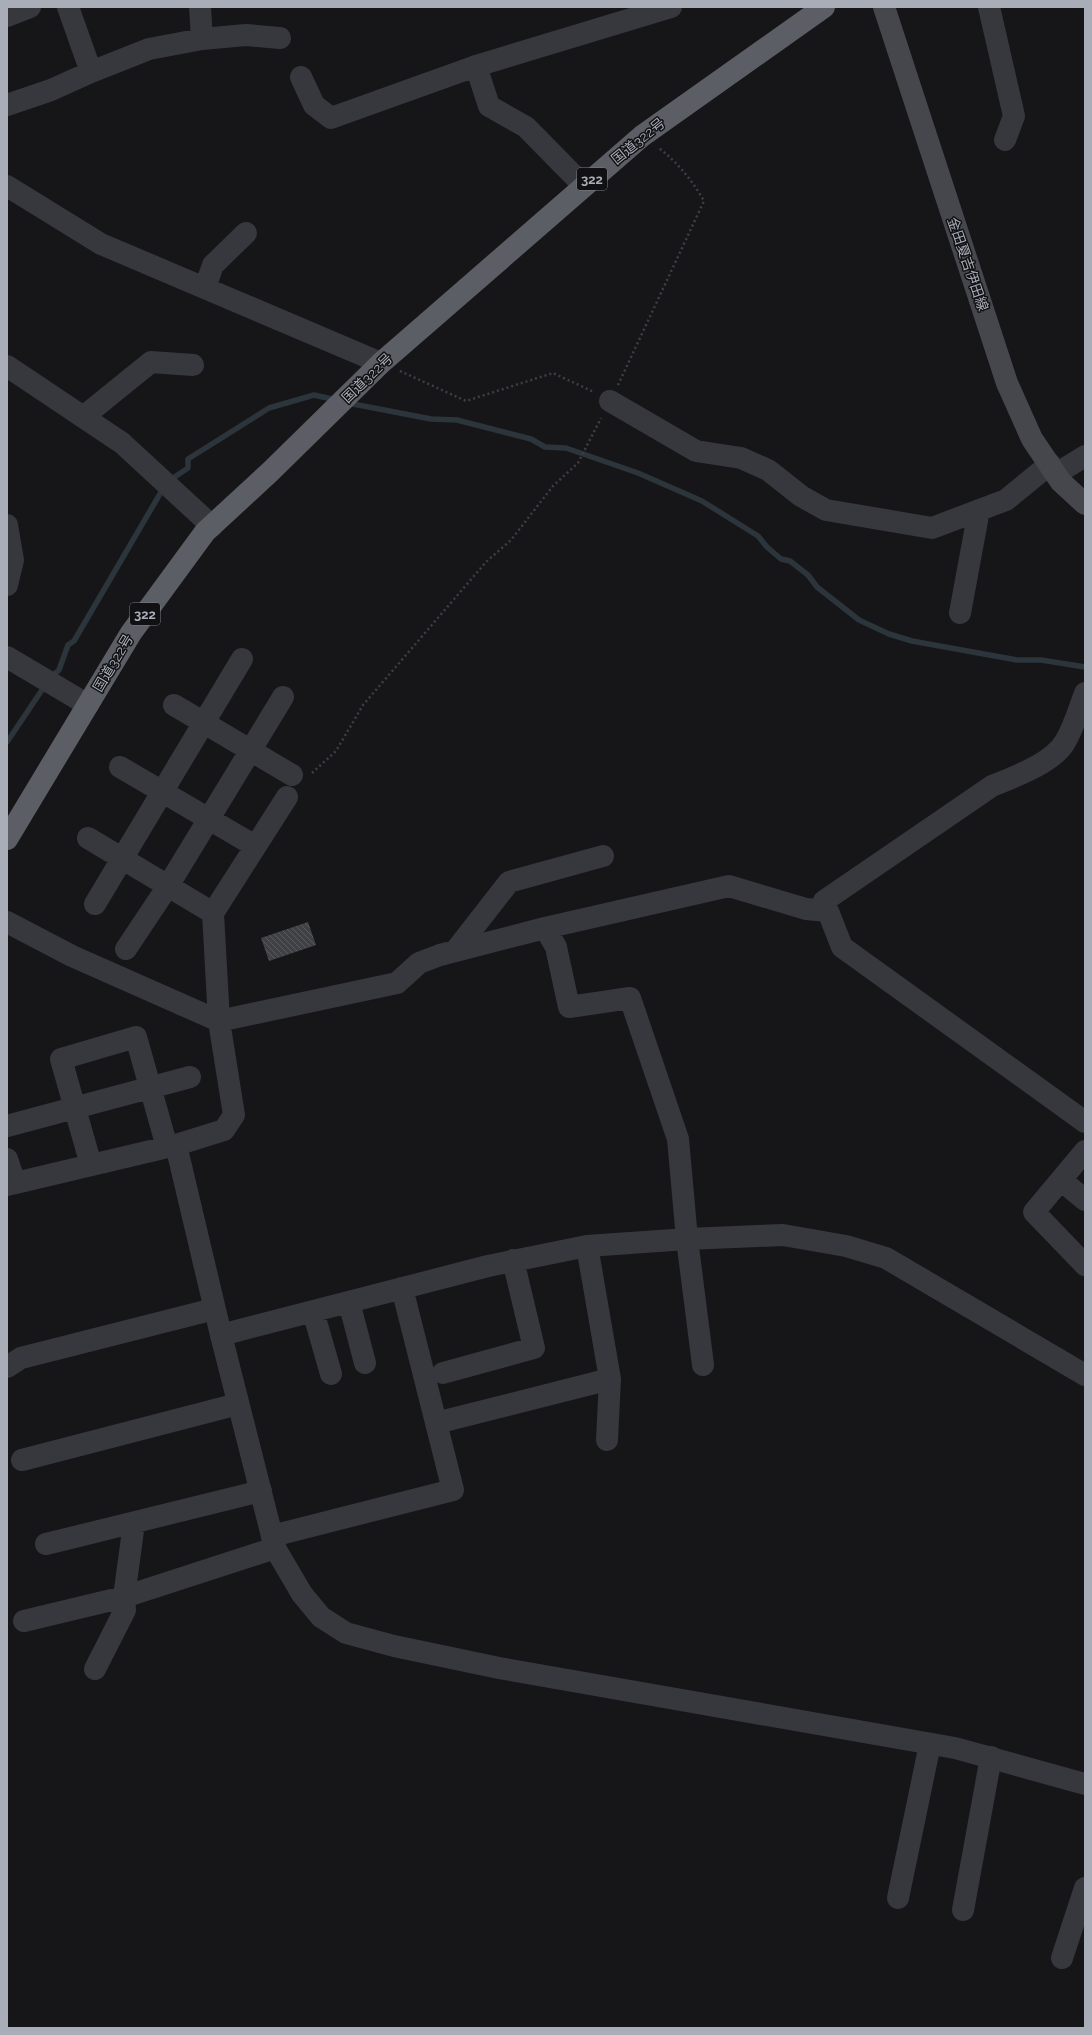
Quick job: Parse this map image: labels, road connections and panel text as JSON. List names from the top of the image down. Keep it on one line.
{"streets":{"highway":["国道322号","322"],"main road":["金田夏吉伊田線"]}}
